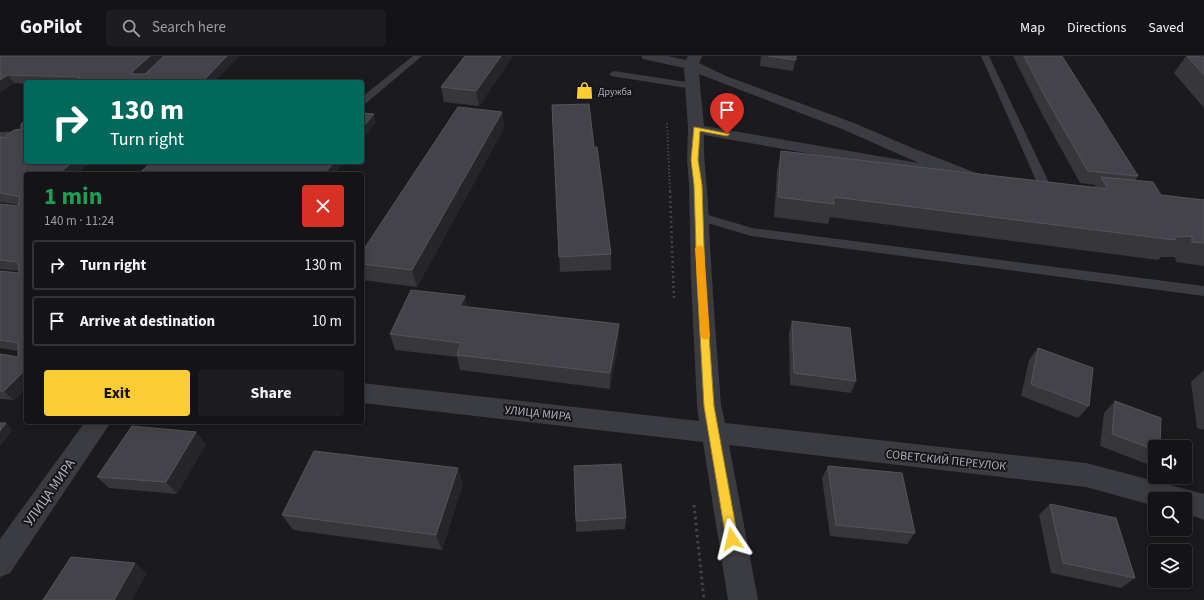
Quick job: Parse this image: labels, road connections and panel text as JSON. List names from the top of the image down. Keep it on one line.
{"streets":{"street":["УЛИЦА МИРА","СОВЕТСКИЙ ПЕРЕУЛОК"]},"crossings":[["УЛИЦА МИРА","СОВЕТСКИЙ ПЕРЕУЛОК"]],"places":{"shop":["Дружба"]},"page":{"header":"GoPilot","search":"Search here","nav":["Map","Directions","Saved"],"turn":["130 m","Turn right"],"heading":["1 min","140 m · 11:24"],"list":[{"name":"Turn right","value":"130 m"},{"name":"Arrive at destination","value":"10 m"}],"buttons":["Exit","Share"]}}
